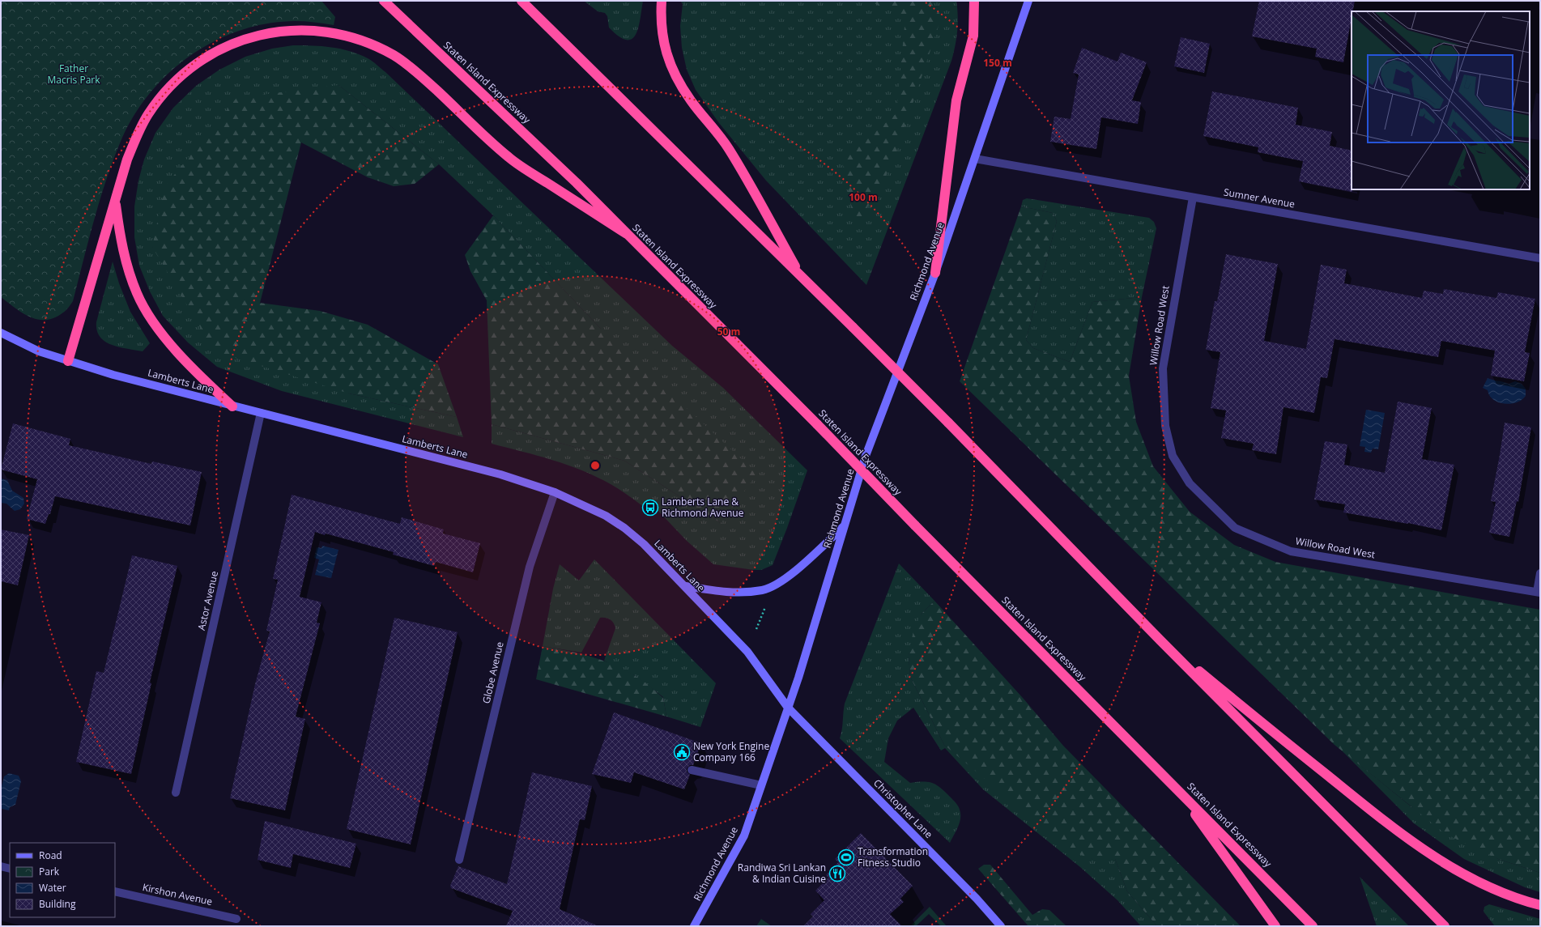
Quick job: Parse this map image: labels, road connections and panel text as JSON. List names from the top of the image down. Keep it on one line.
{"streets":{"highway":["Staten Island Expressway"],"main road":["Richmond Avenue","Lamberts Lane","Christopher Lane"],"street":["Sumner Avenue","Willow Road West","Astor Avenue","Globe Avenue","Kirshon Avenue"]},"crossings":[["Sumner Avenue","Richmond Avenue"],["Sumner Avenue","Willow Road West"],["Richmond Avenue","Lamberts Lane"],["Richmond Avenue","Christopher Lane"],["Lamberts Lane","Astor Avenue"],["Lamberts Lane","Globe Avenue"],["Lamberts Lane","Christopher Lane"]],"parks":["Father Macris Park"],"places":{"bus stop":["Lamberts Lane & Richmond Avenue"],"public building":["New York Engine Company 166"],"sports":["Transformation Fitness Studio"],"restaurant":["Randiwa Sri Lankan & Indian Cuisine"]},"legend":["Road","Park","Water","Building"],"rings":["150 m","100 m","50 m"]}
